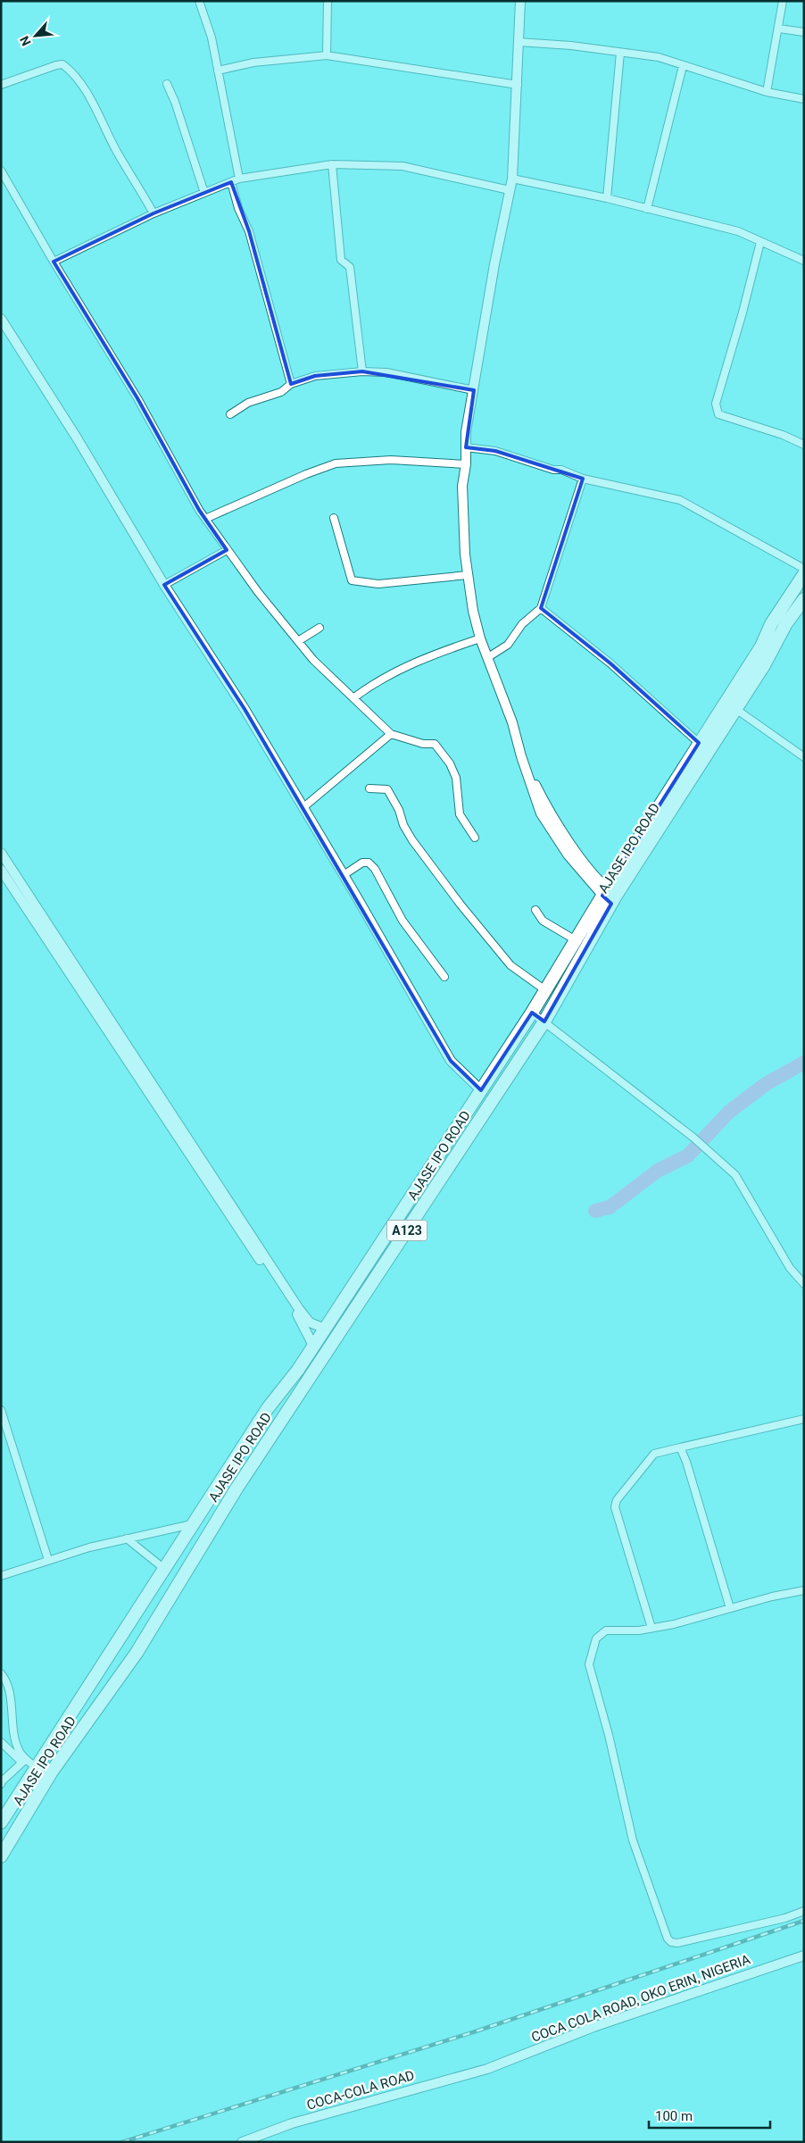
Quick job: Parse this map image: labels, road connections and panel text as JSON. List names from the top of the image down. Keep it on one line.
{"streets":{"highway":["AJASE IPO ROAD","A123"],"street":["COCA COLA ROAD, OKO ERIN, NIGERIA","COCA-COLA ROAD"]},"crossings":[["COCA COLA ROAD, OKO ERIN, NIGERIA","COCA-COLA ROAD"]],"scale_bar":"100 m","north":"bottom left"}
